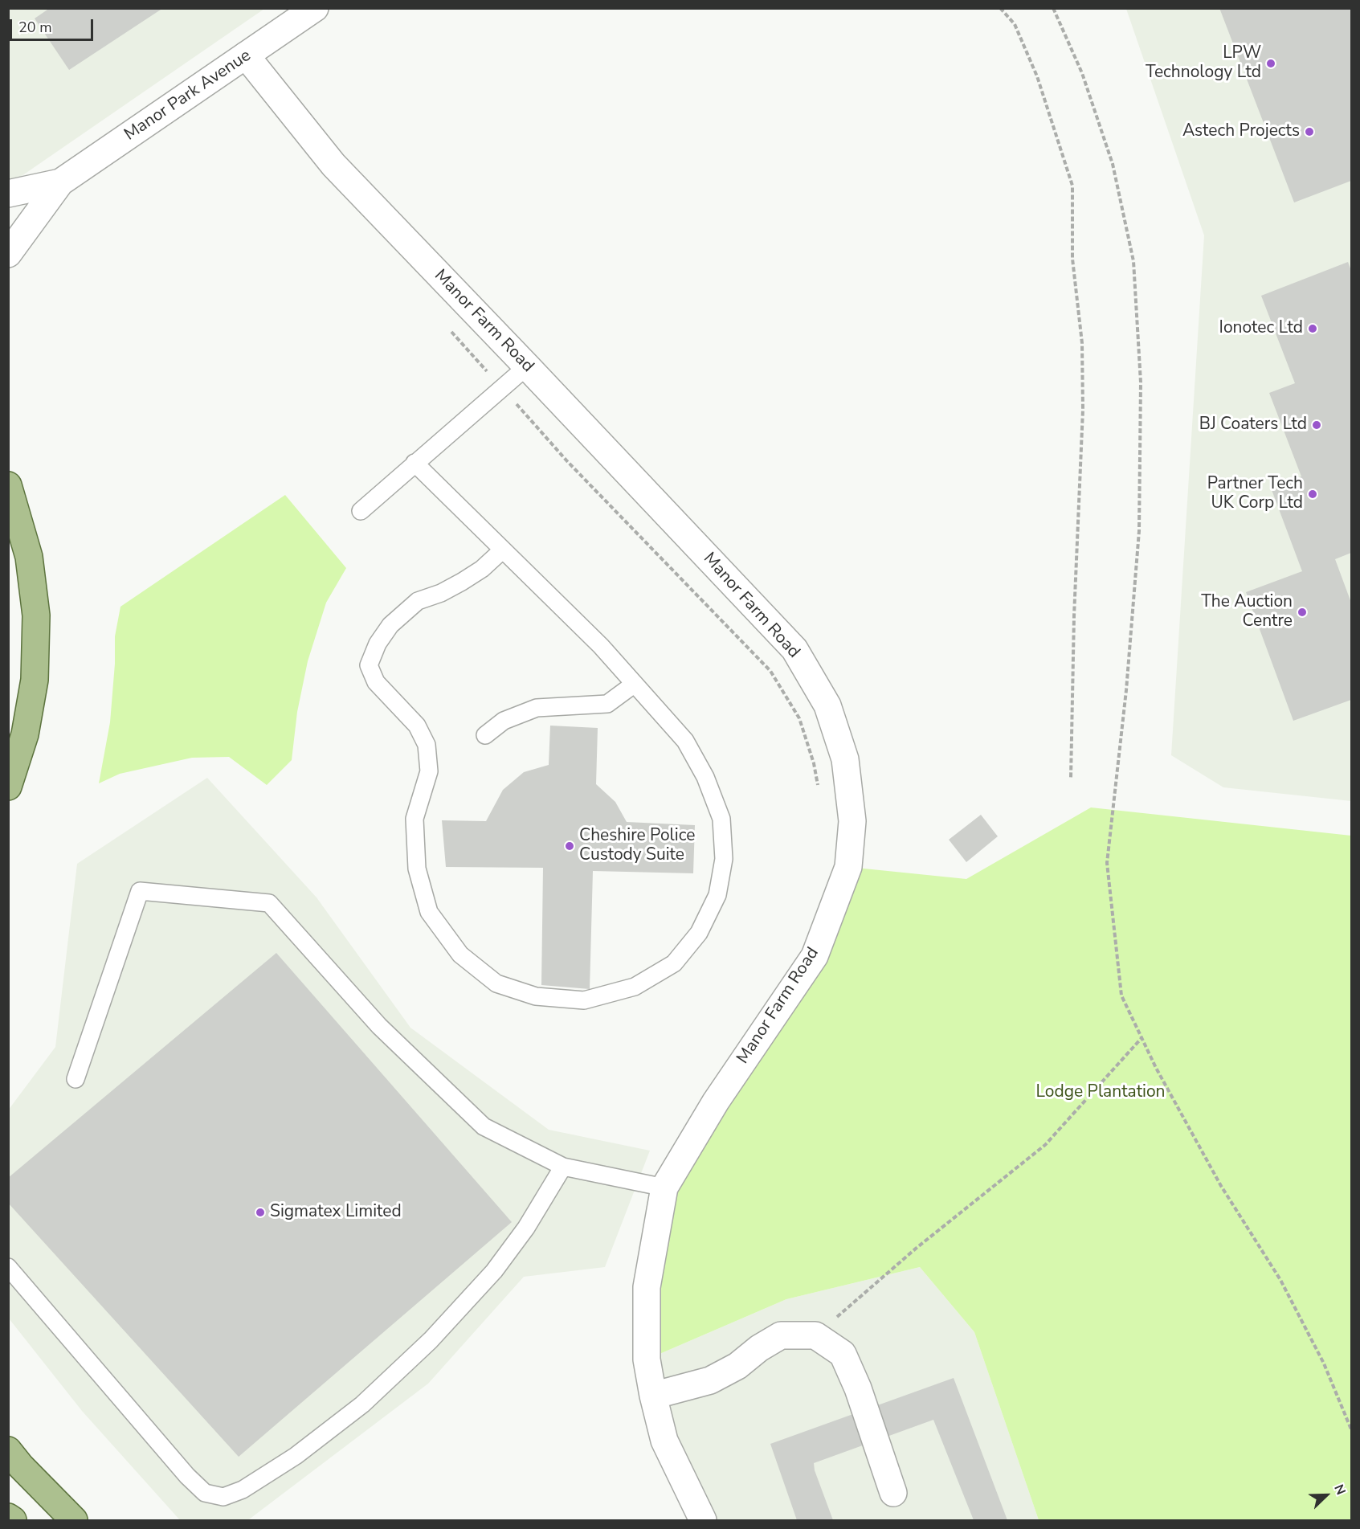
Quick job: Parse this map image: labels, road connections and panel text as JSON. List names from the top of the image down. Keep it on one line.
{"streets":{"street":["Manor Park Avenue","Manor Farm Road"]},"crossings":[["Manor Park Avenue","Manor Farm Road"]],"parks":["Lodge Plantation"],"places":["LPW Technology Ltd","Astech Projects","Ionotec Ltd","BJ Coaters Ltd","Partner Tech UK Corp Ltd","The Auction Centre","Cheshire Police Custody Suite","Sigmatex Limited"],"scale_bar":"20 m","north":"top right"}
